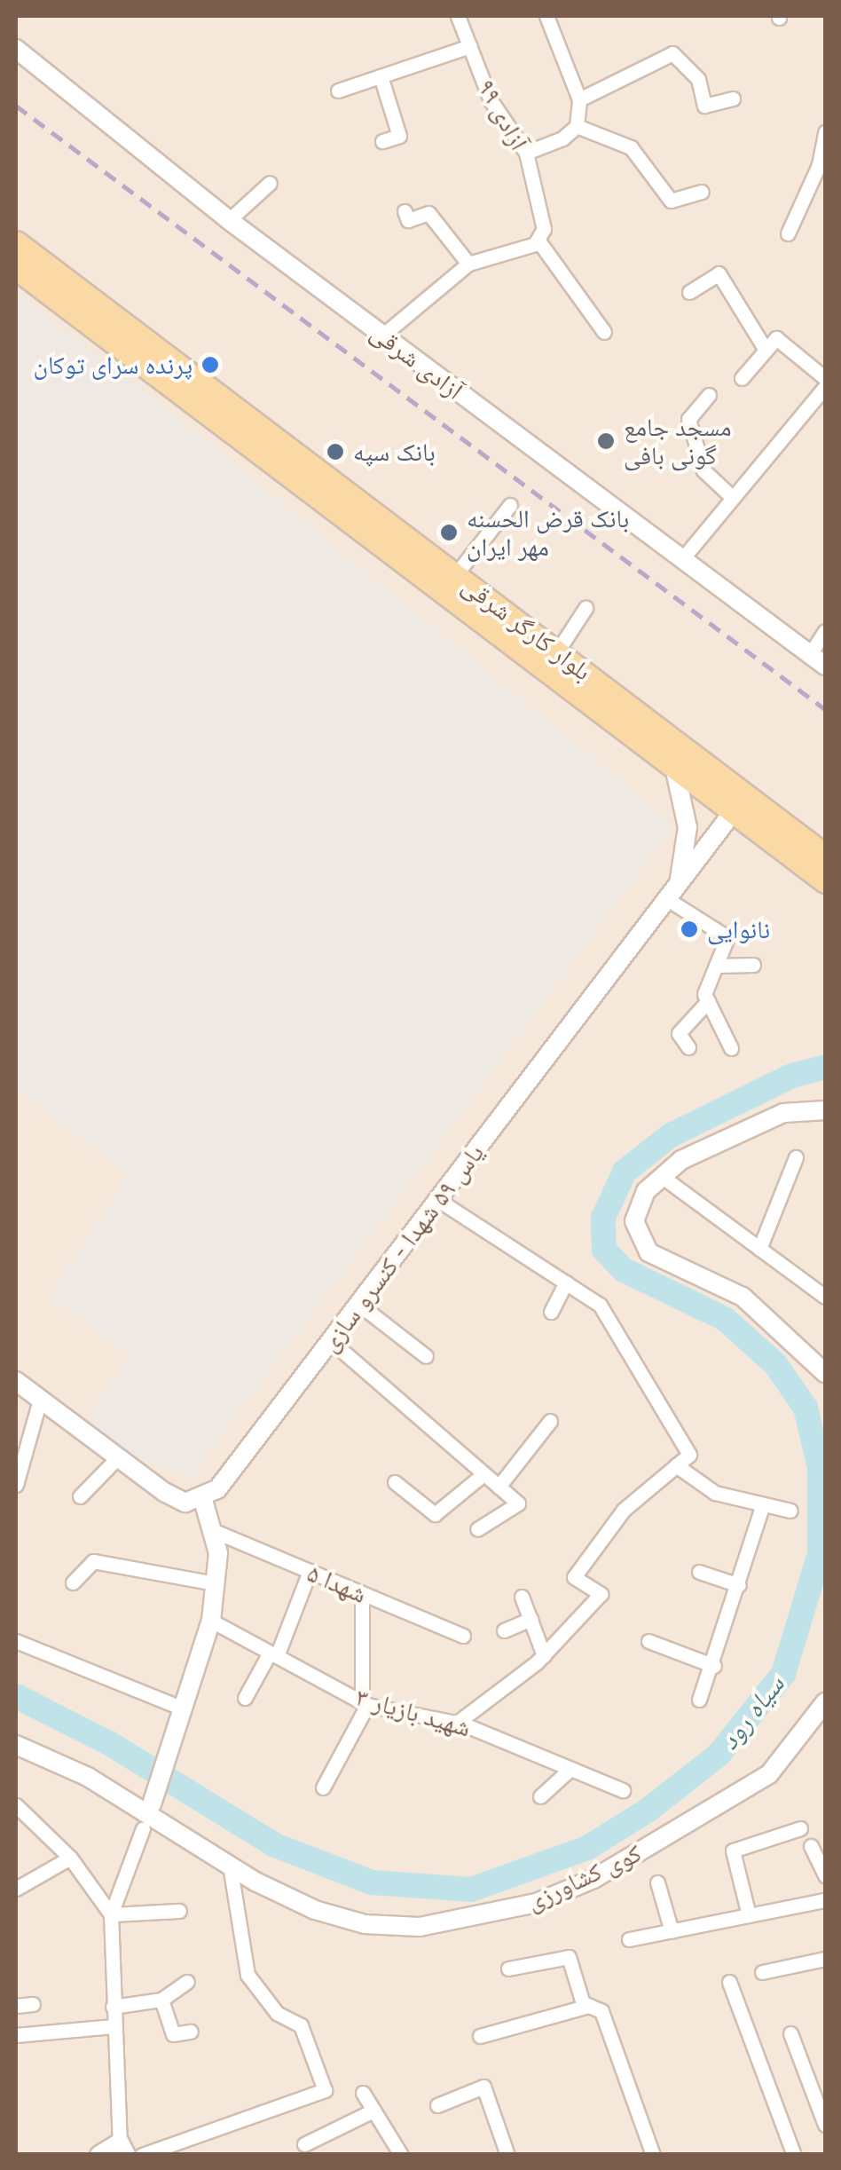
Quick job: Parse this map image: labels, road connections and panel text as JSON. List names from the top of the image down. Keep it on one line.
{"streets":{"main road":["بلوار کارگر شرقی"],"street":["آزادی ٩٩","آزادی شرقی","یاس ۵۹ شهدا - کنسرو سازی","شهدا ۵","شهید بازیار ۳","کوی کشاورزی"]},"crossings":[["بلوار کارگر شرقی","یاس ۵۹ شهدا - کنسرو سازی"]],"water":["سیاه رود"],"places":["پرنده سرای توکان","مسجد جامع گونی بافی","بانک سپه","بانک قرض الحسنه مهر ایران","نانوایی"]}
